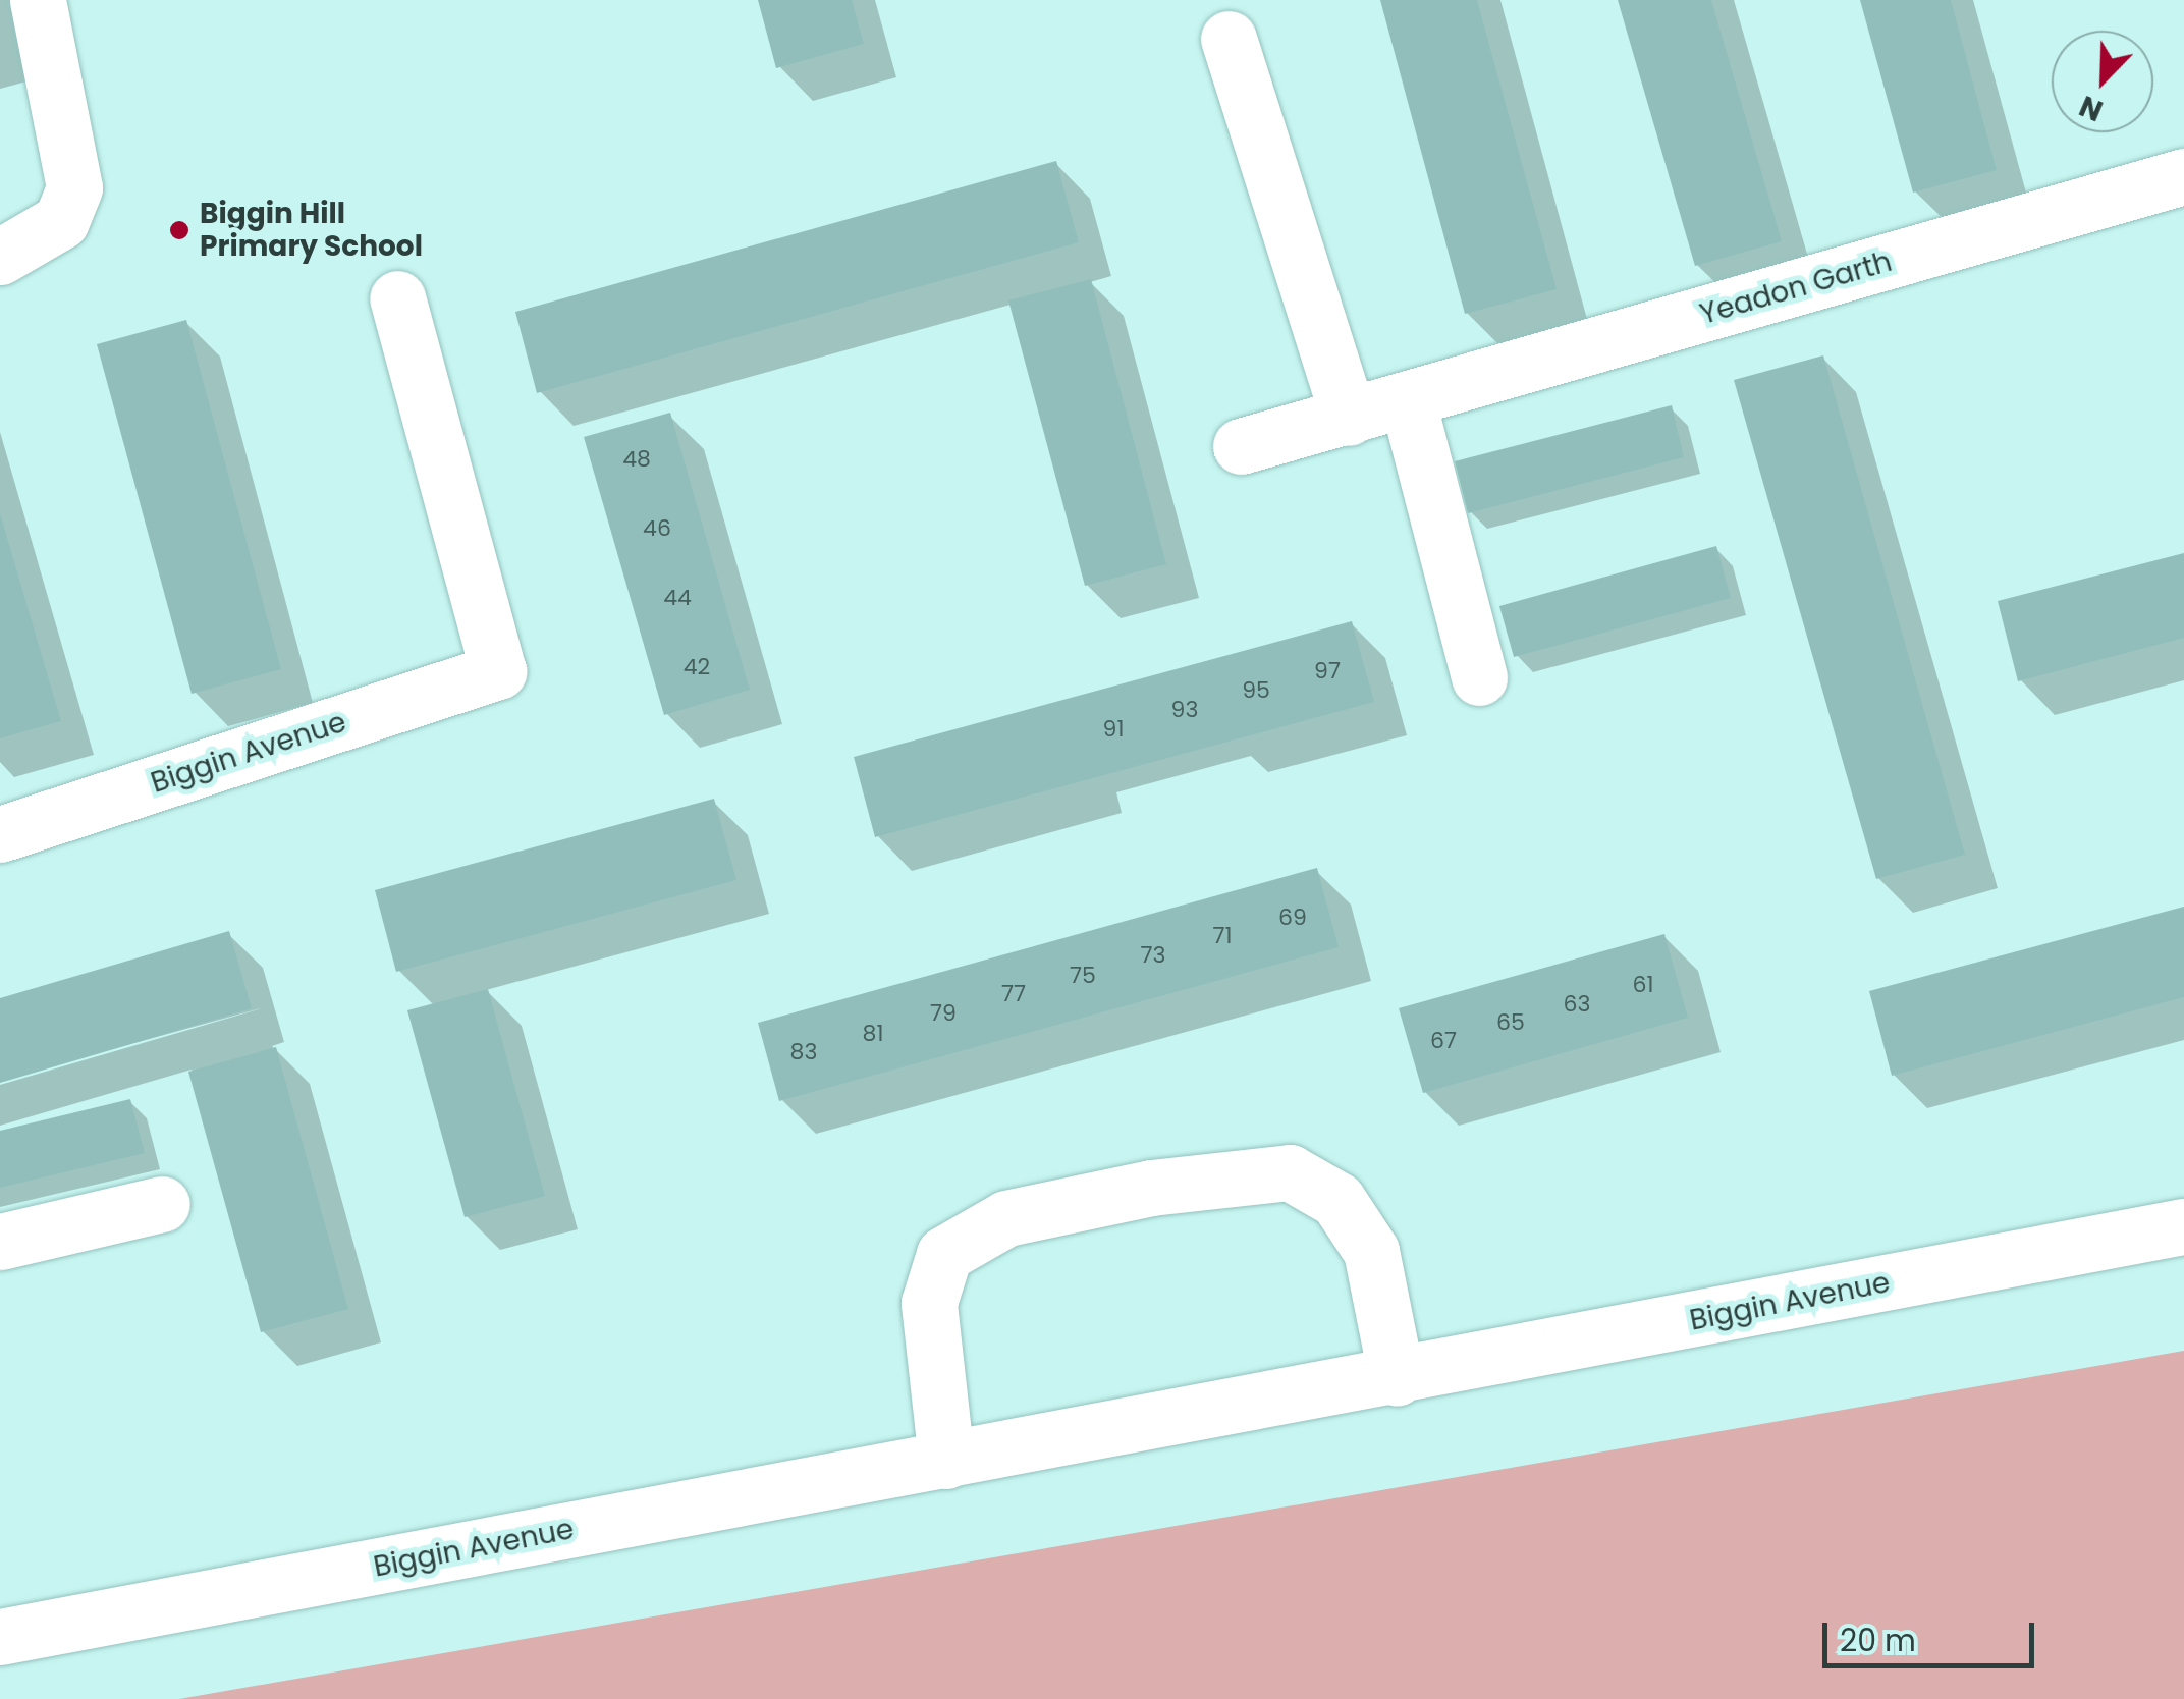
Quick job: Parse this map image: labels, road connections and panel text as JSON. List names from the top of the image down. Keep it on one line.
{"streets":{"street":["Yeadon Garth","Biggin Avenue"]},"places":["Biggin Hill Primary School"],"house_numbers":["48","46","44","42","97","95","93","91","69","71","73","75","61","77","63","79","65","81","67","83"],"scale_bar":"20 m","north":"bottom left"}
